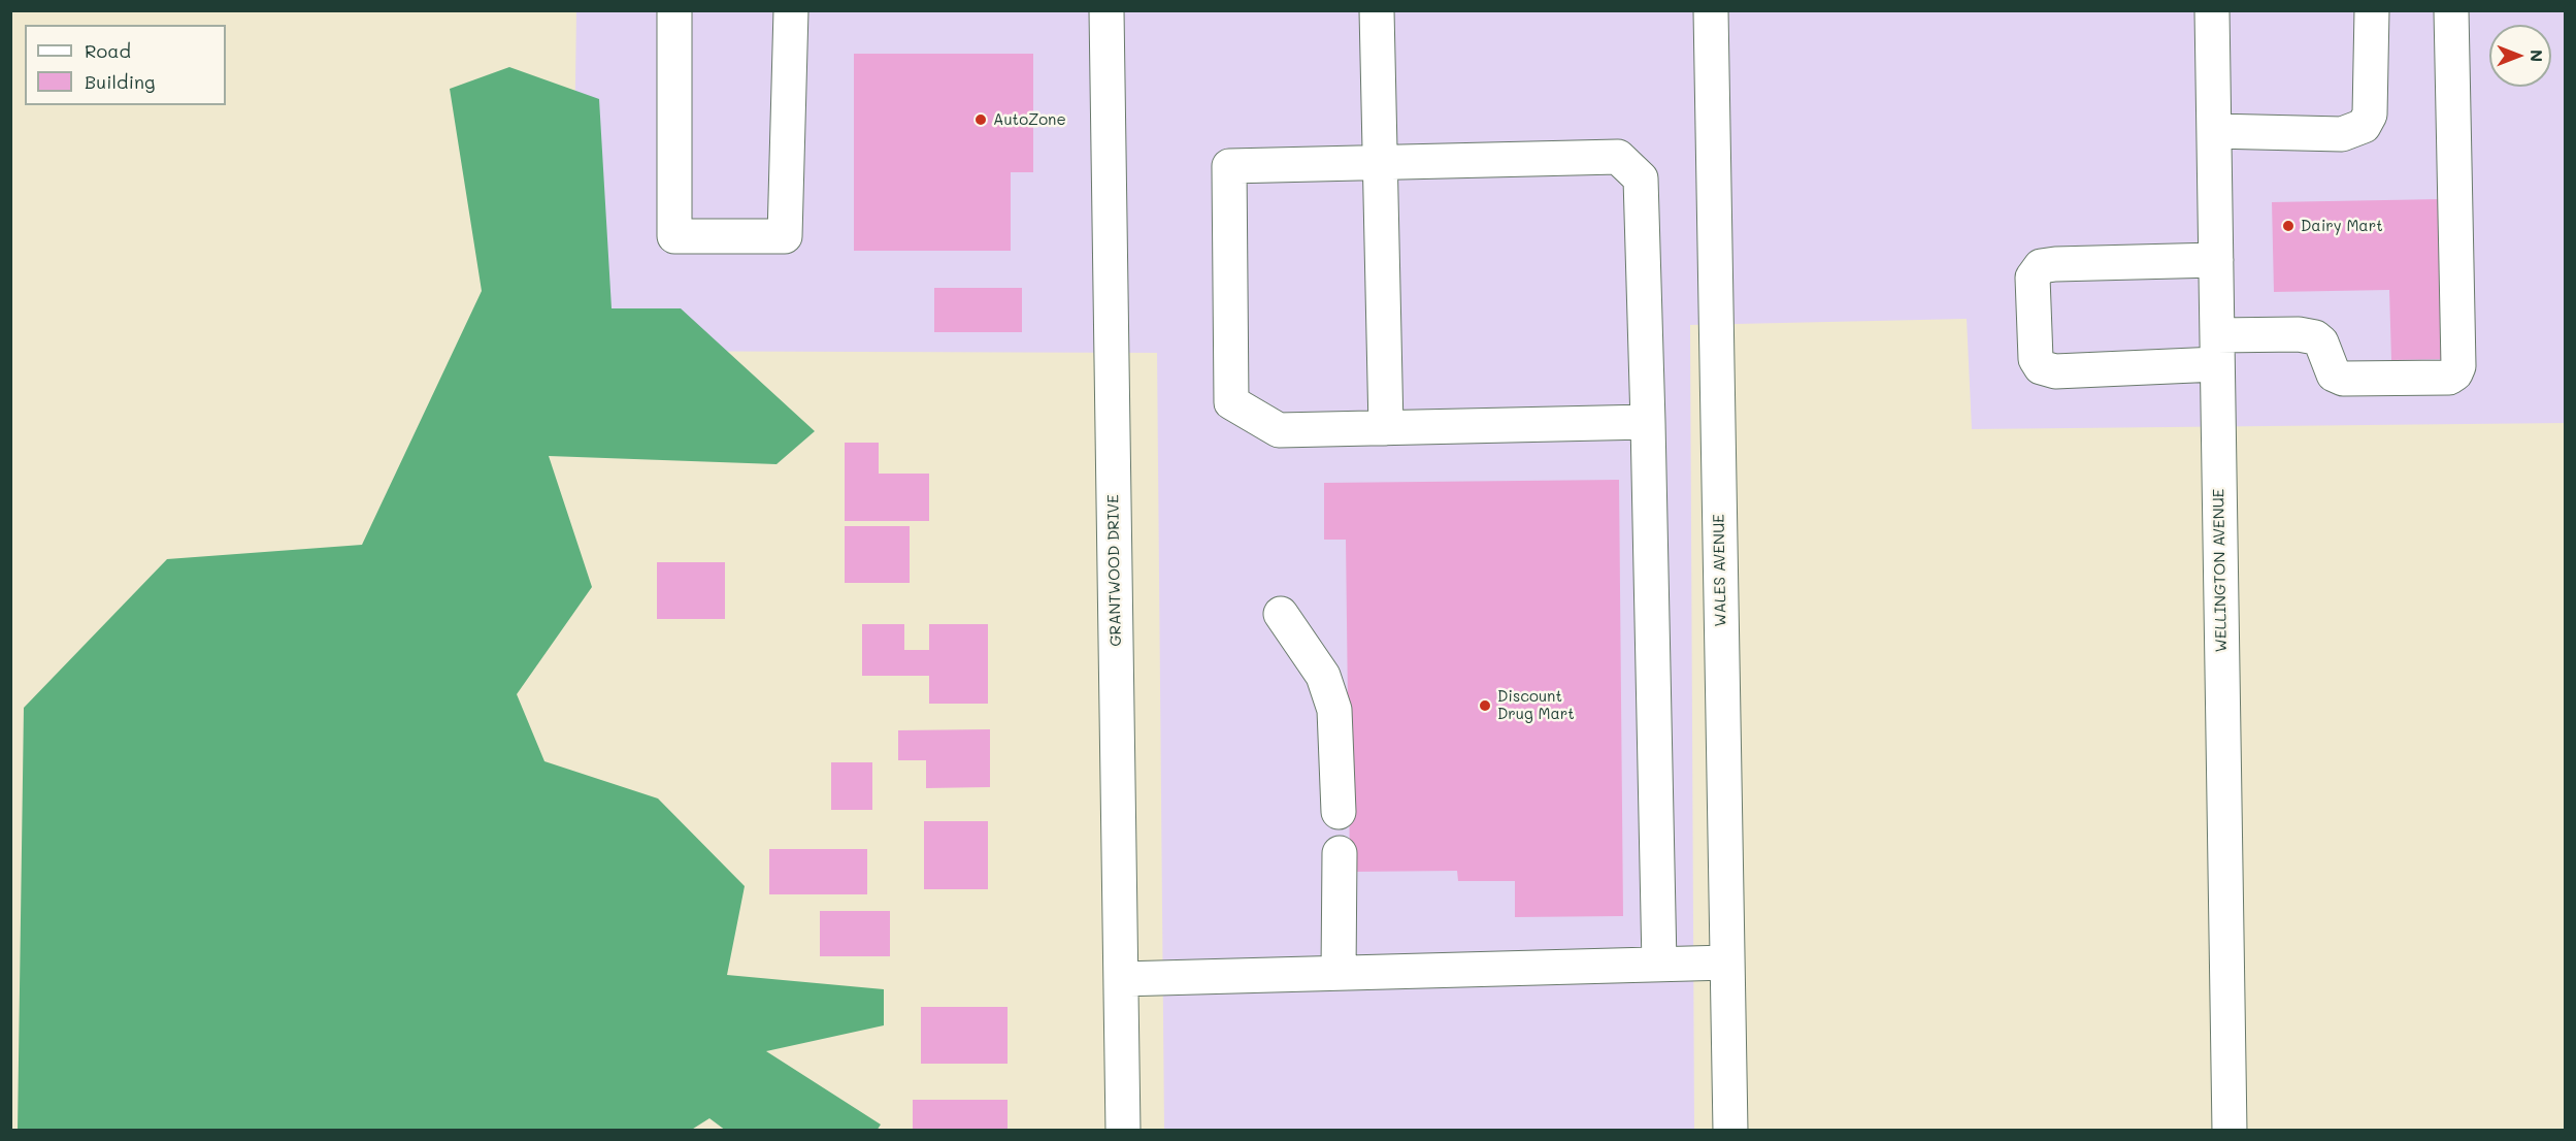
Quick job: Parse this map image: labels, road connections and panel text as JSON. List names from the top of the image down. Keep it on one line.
{"streets":{"street":["GRANTWOOD DRIVE","WALES AVENUE","WELLINGTON AVENUE"]},"places":["AutoZone","Dairy Mart","Discount Drug Mart"],"legend":["Road","Building"],"north":"right"}
